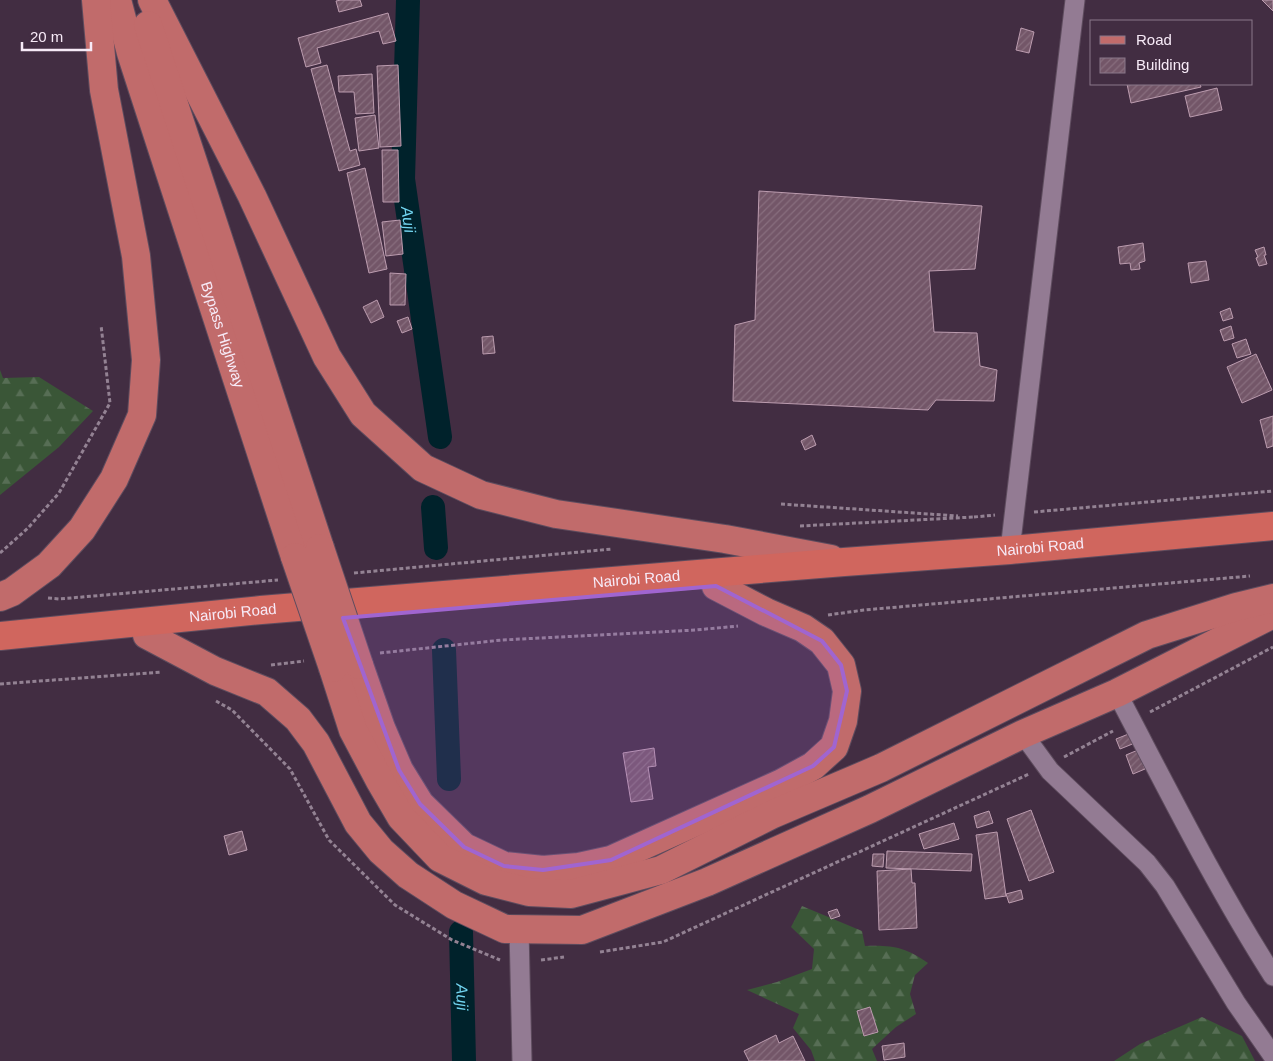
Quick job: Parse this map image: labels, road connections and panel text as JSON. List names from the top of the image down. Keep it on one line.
{"streets":{"highway":["Nairobi Road"],"main road":["Bypass Highway"]},"water":["Auji"],"legend":["Road","Building"],"scale_bar":"20 m"}
